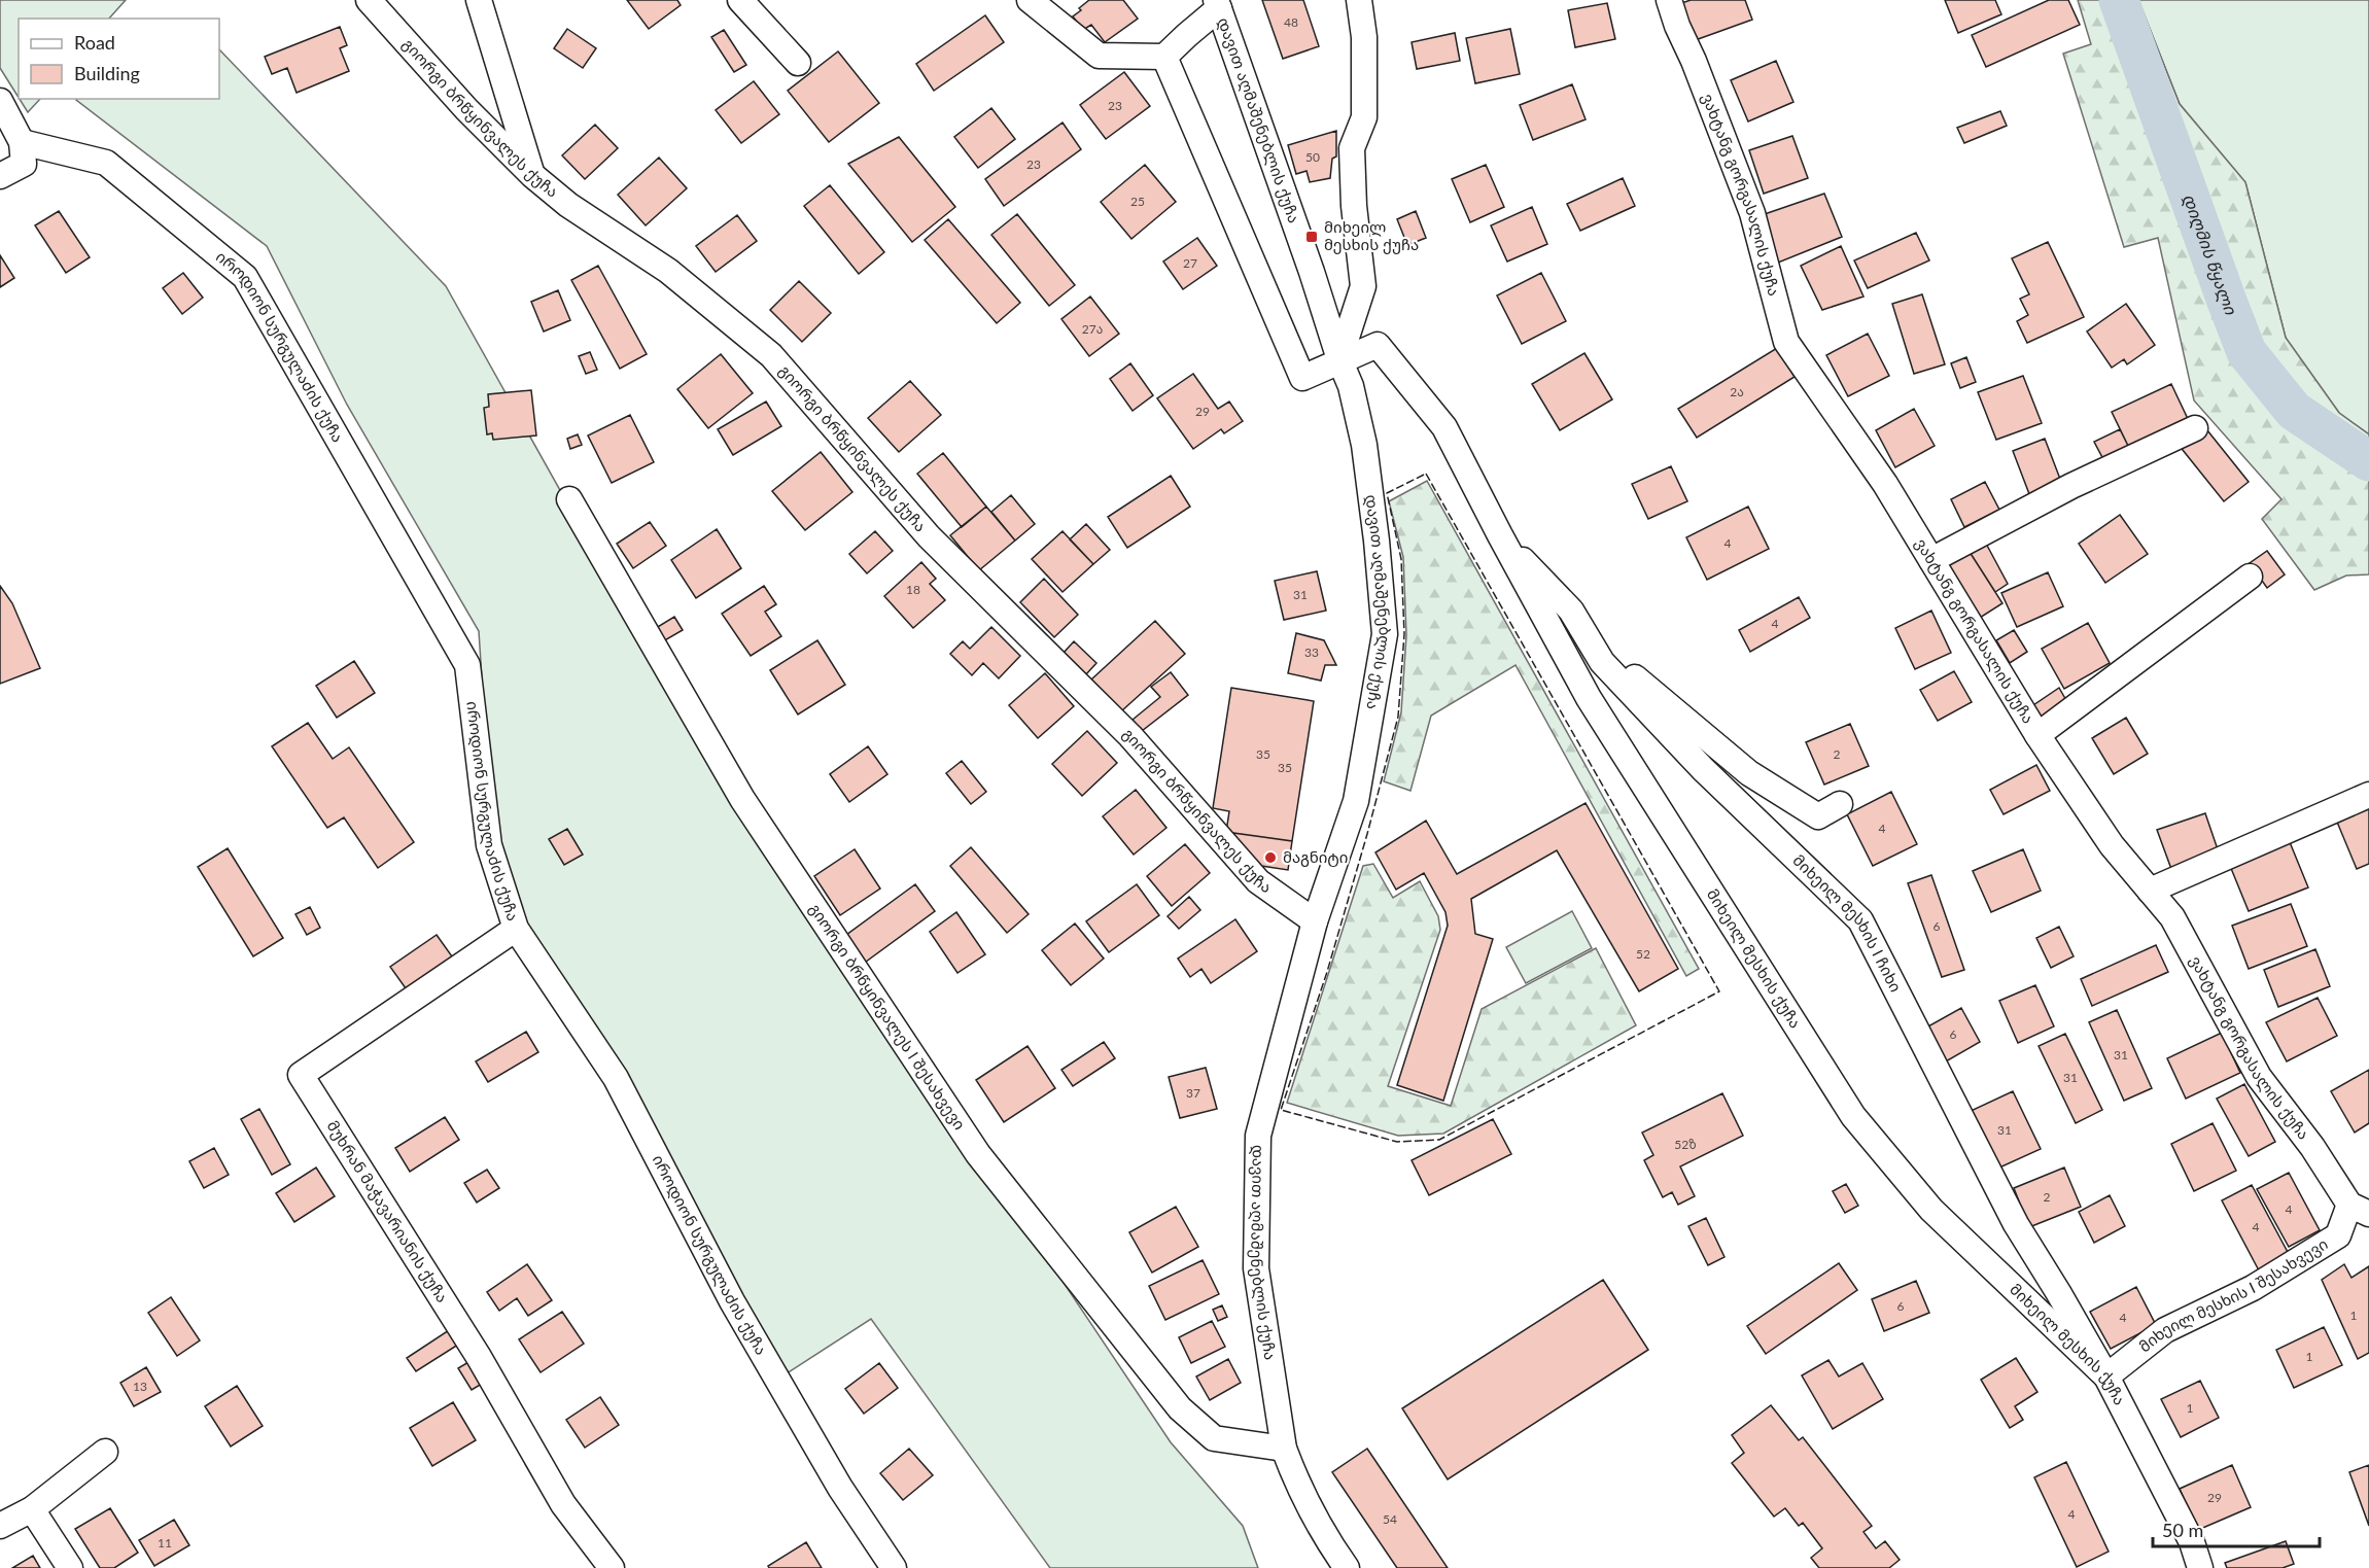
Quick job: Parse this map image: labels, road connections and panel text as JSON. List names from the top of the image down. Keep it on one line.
{"streets":{"street":["გიორგი ბრწყინვალეს ქუჩა","დავით აღმაშენებლის ქუჩა","ვახტანგ გორგასალის ქუჩა","იროდიონ სურგულაძის ქუჩა","მიხეილ მესხის I ჩიხი","მიხეილ მესხის ქუჩა","გიორგი ბრწყინვალეს I შესახვევი","მუხრან მაჭავარიანის ქუჩა","მიხეილ მესხის I შესახვევი"]},"crossings":[["გიორგი ბრწყინვალეს ქუჩა","დავით აღმაშენებლის ქუჩა"],["დავით აღმაშენებლის ქუჩა","მიხეილ მესხის ქუჩა"],["დავით აღმაშენებლის ქუჩა","გიორგი ბრწყინვალეს I შესახვევი"],["ვახტანგ გორგასალის ქუჩა","მიხეილ მესხის I შესახვევი"],["იროდიონ სურგულაძის ქუჩა","მუხრან მაჭავარიანის ქუჩა"],["მიხეილ მესხის I ჩიხი","მიხეილ მესხის ქუჩა"],["მიხეილ მესხის I ჩიხი","მიხეილ მესხის I შესახვევი"],["მიხეილ მესხის ქუჩა","მიხეილ მესხის I შესახვევი"]],"water":["დიღმის წყალი"],"places":{"transit":["მიხეილ მესხის ქუჩა"],"other":["მაგნიტი"]},"house_numbers":["48","23","50","23","25","27","27ა","2ა","29","4","18","31","4","33","35","2","35","4","6","52","6","31","31","37","31","52ზ","2","4","4","6","1","4","1","13","1","29","4","54","11"],"legend":["Road","Building"],"scale_bar":"50 m"}
